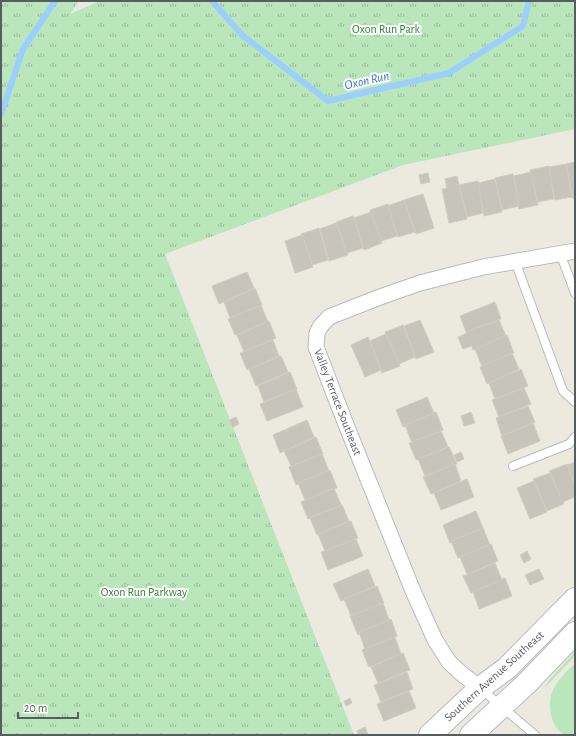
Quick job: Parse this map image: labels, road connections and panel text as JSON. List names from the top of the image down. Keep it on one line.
{"streets":{"main road":["Southern Avenue Southeast"],"street":["Valley Terrace Southeast"]},"crossings":[["Valley Terrace Southeast","Southern Avenue Southeast"]],"water":["Oxon Run"],"parks":["Oxon Run Park","Oxon Run Parkway"],"scale_bar":"20 m"}
